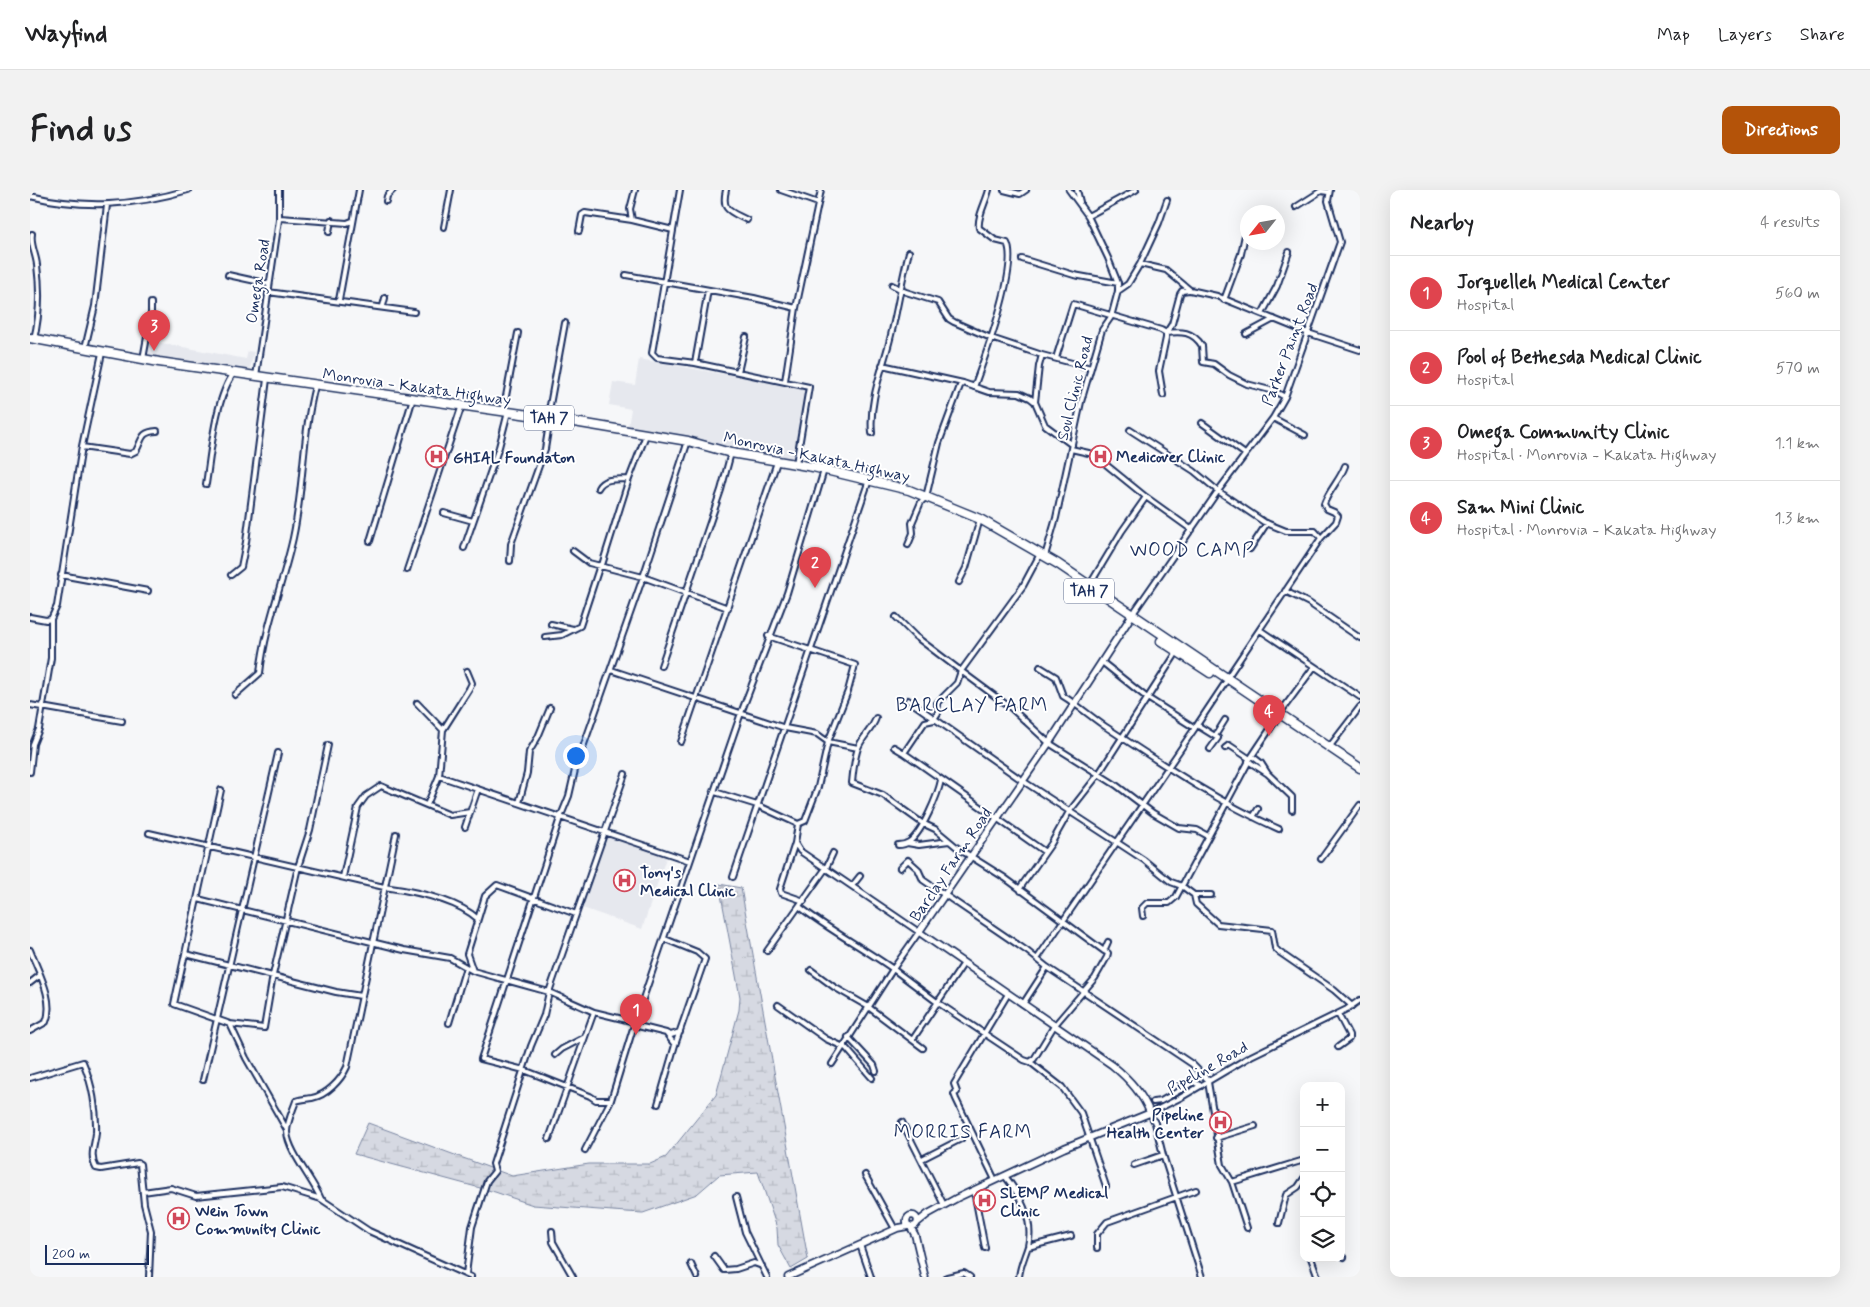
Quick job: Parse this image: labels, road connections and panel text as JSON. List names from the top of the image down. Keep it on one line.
{"streets":{"highway":["Monrovia - Kakata Highway","TAH 7"],"street":["Omega Road","Parker Paint Road","Soul Clinic Road","Barclay Farm Road","Pipeline Road"]},"crossings":[["Omega Road","Monrovia - Kakata Highway"],["Parker Paint Road","Monrovia - Kakata Highway"],["Parker Paint Road","Barclay Farm Road"],["Monrovia - Kakata Highway","Soul Clinic Road"],["Monrovia - Kakata Highway","Barclay Farm Road"],["Barclay Farm Road","Pipeline Road"]],"districts":["WOOD CAMP","BARCLAY FARM","MORRIS FARM"],"places":{"hospital":["Medicover Clinic","GHIAL Foundaton","Tony's Medical Clinic","Pipeline Health Center","SLEMP Medical Clinic","Wein Town Community Clinic"]},"scale_bar":"200 m","north":"bottom left","page":{"header":"Wayfind","nav":["Map","Layers","Share"],"buttons":"Directions","title":"Find us","heading":["Nearby","4 results"],"list":[{"mark":"1","name":"Jorquelleh Medical Center","note":"Hospital","value":"560 m"},{"mark":"2","name":"Pool of Bethesda Medical Clinic","note":"Hospital","value":"570 m"},{"mark":"3","name":"Omega Community Clinic","note":"Hospital · Monrovia - Kakata Highway","value":"1.1 km"},{"mark":"4","name":"Sam Mini Clinic","note":"Hospital · Monrovia - Kakata Highway","value":"1.3 km"}],"pins":["3","2","4","1"],"map_buttons":["+","−"],"scale":"200 m"}}
